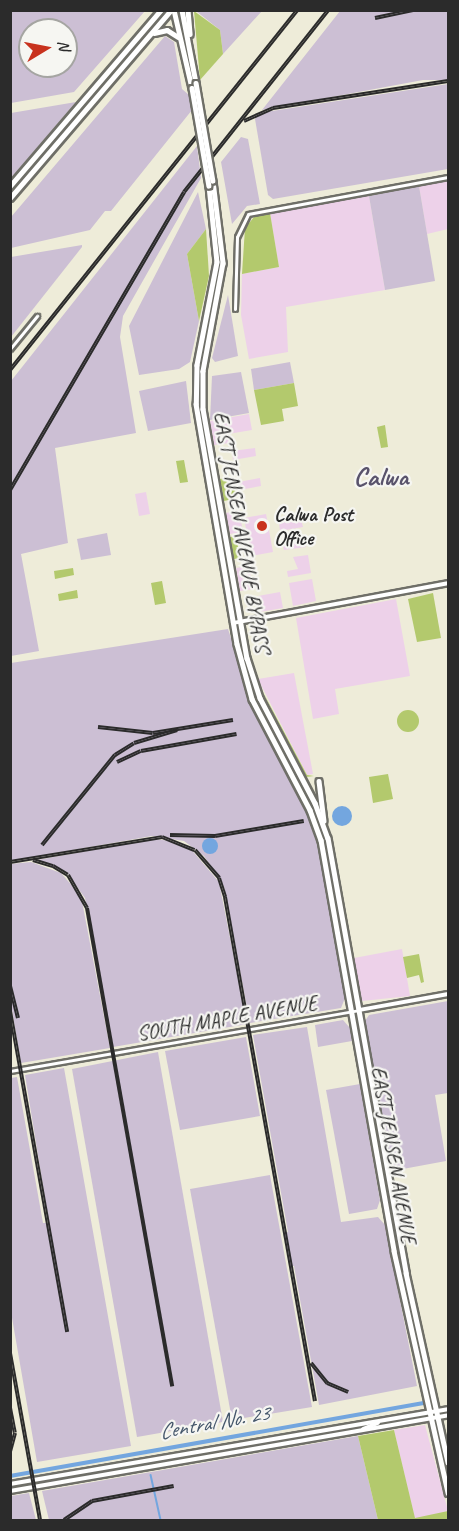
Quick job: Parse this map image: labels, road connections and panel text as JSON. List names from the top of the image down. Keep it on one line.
{"streets":{"main road":["EAST JENSEN AVENUE BYPASS","SOUTH MAPLE AVENUE","EAST JENSEN AVENUE"]},"crossings":[["EAST JENSEN AVENUE BYPASS","EAST JENSEN AVENUE"],["SOUTH MAPLE AVENUE","EAST JENSEN AVENUE"]],"districts":["Calwa"],"water":["Central No. 23"],"places":["Calwa Post Office"],"north":"right"}
